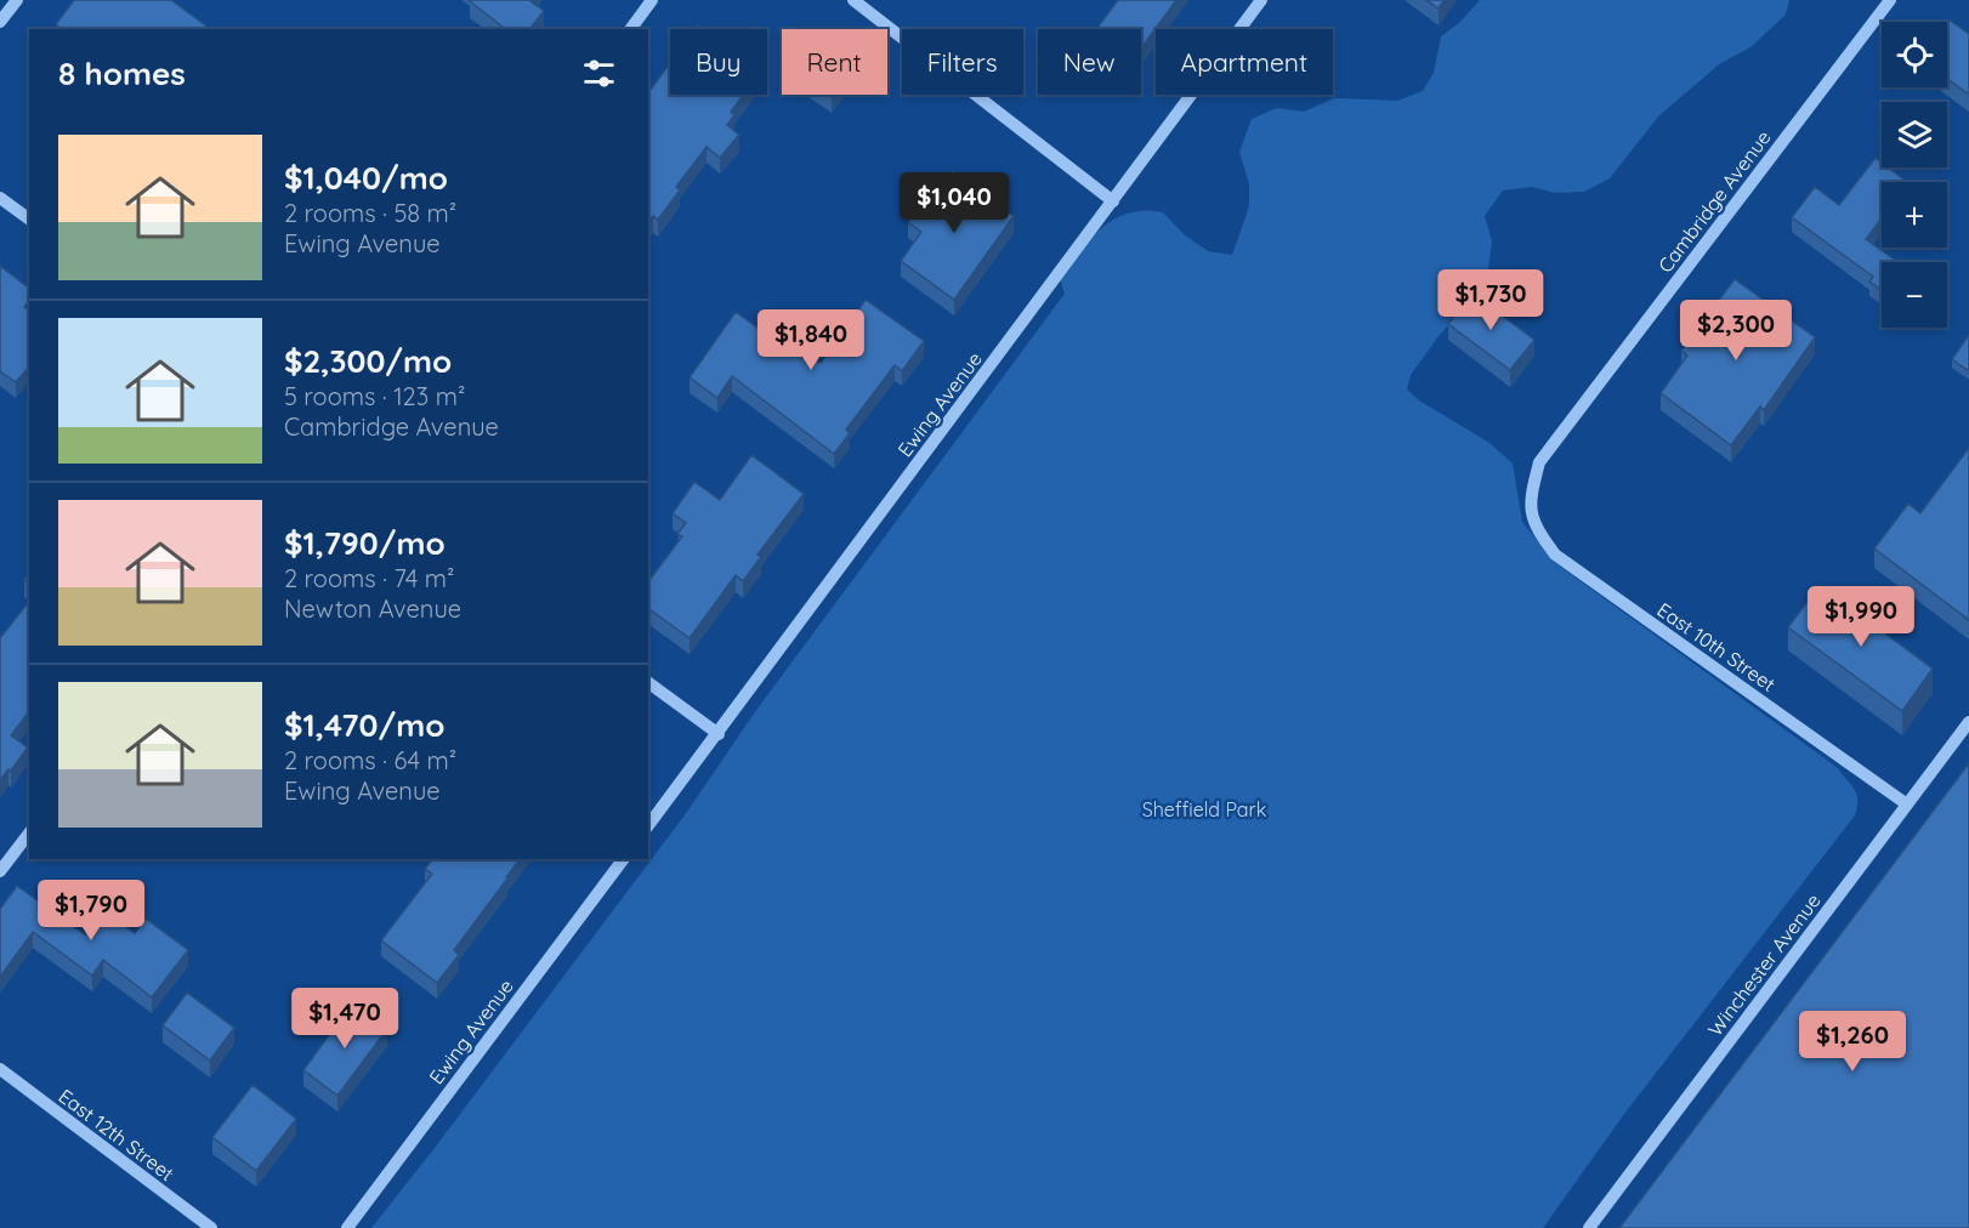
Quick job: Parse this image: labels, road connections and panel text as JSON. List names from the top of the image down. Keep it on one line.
{"streets":{"street":["Cambridge Avenue","Ewing Avenue","East 10th Street","Winchester Avenue","East 12th Street"]},"crossings":[["Cambridge Avenue","East 10th Street"],["East 10th Street","Winchester Avenue"]],"parks":["Sheffield Park"],"page":{"map_buttons":["+","−"],"chip":["Buy","Rent","Filters","New","Apartment"],"heading":"8 homes","list":[{"name":"$1,040/mo","note":"2 rooms · 58 m² · Ewing Avenue"},{"name":"$2,300/mo","note":"5 rooms · 123 m² · Cambridge Avenue"},{"name":"$1,790/mo","note":"2 rooms · 74 m² · Newton Avenue"},{"name":"$1,470/mo","note":"2 rooms · 64 m² · Ewing Avenue"}],"price":["$1,040","$1,730","$2,300","$1,840","$1,990","$1,790","$1,470","$1,260"]}}
